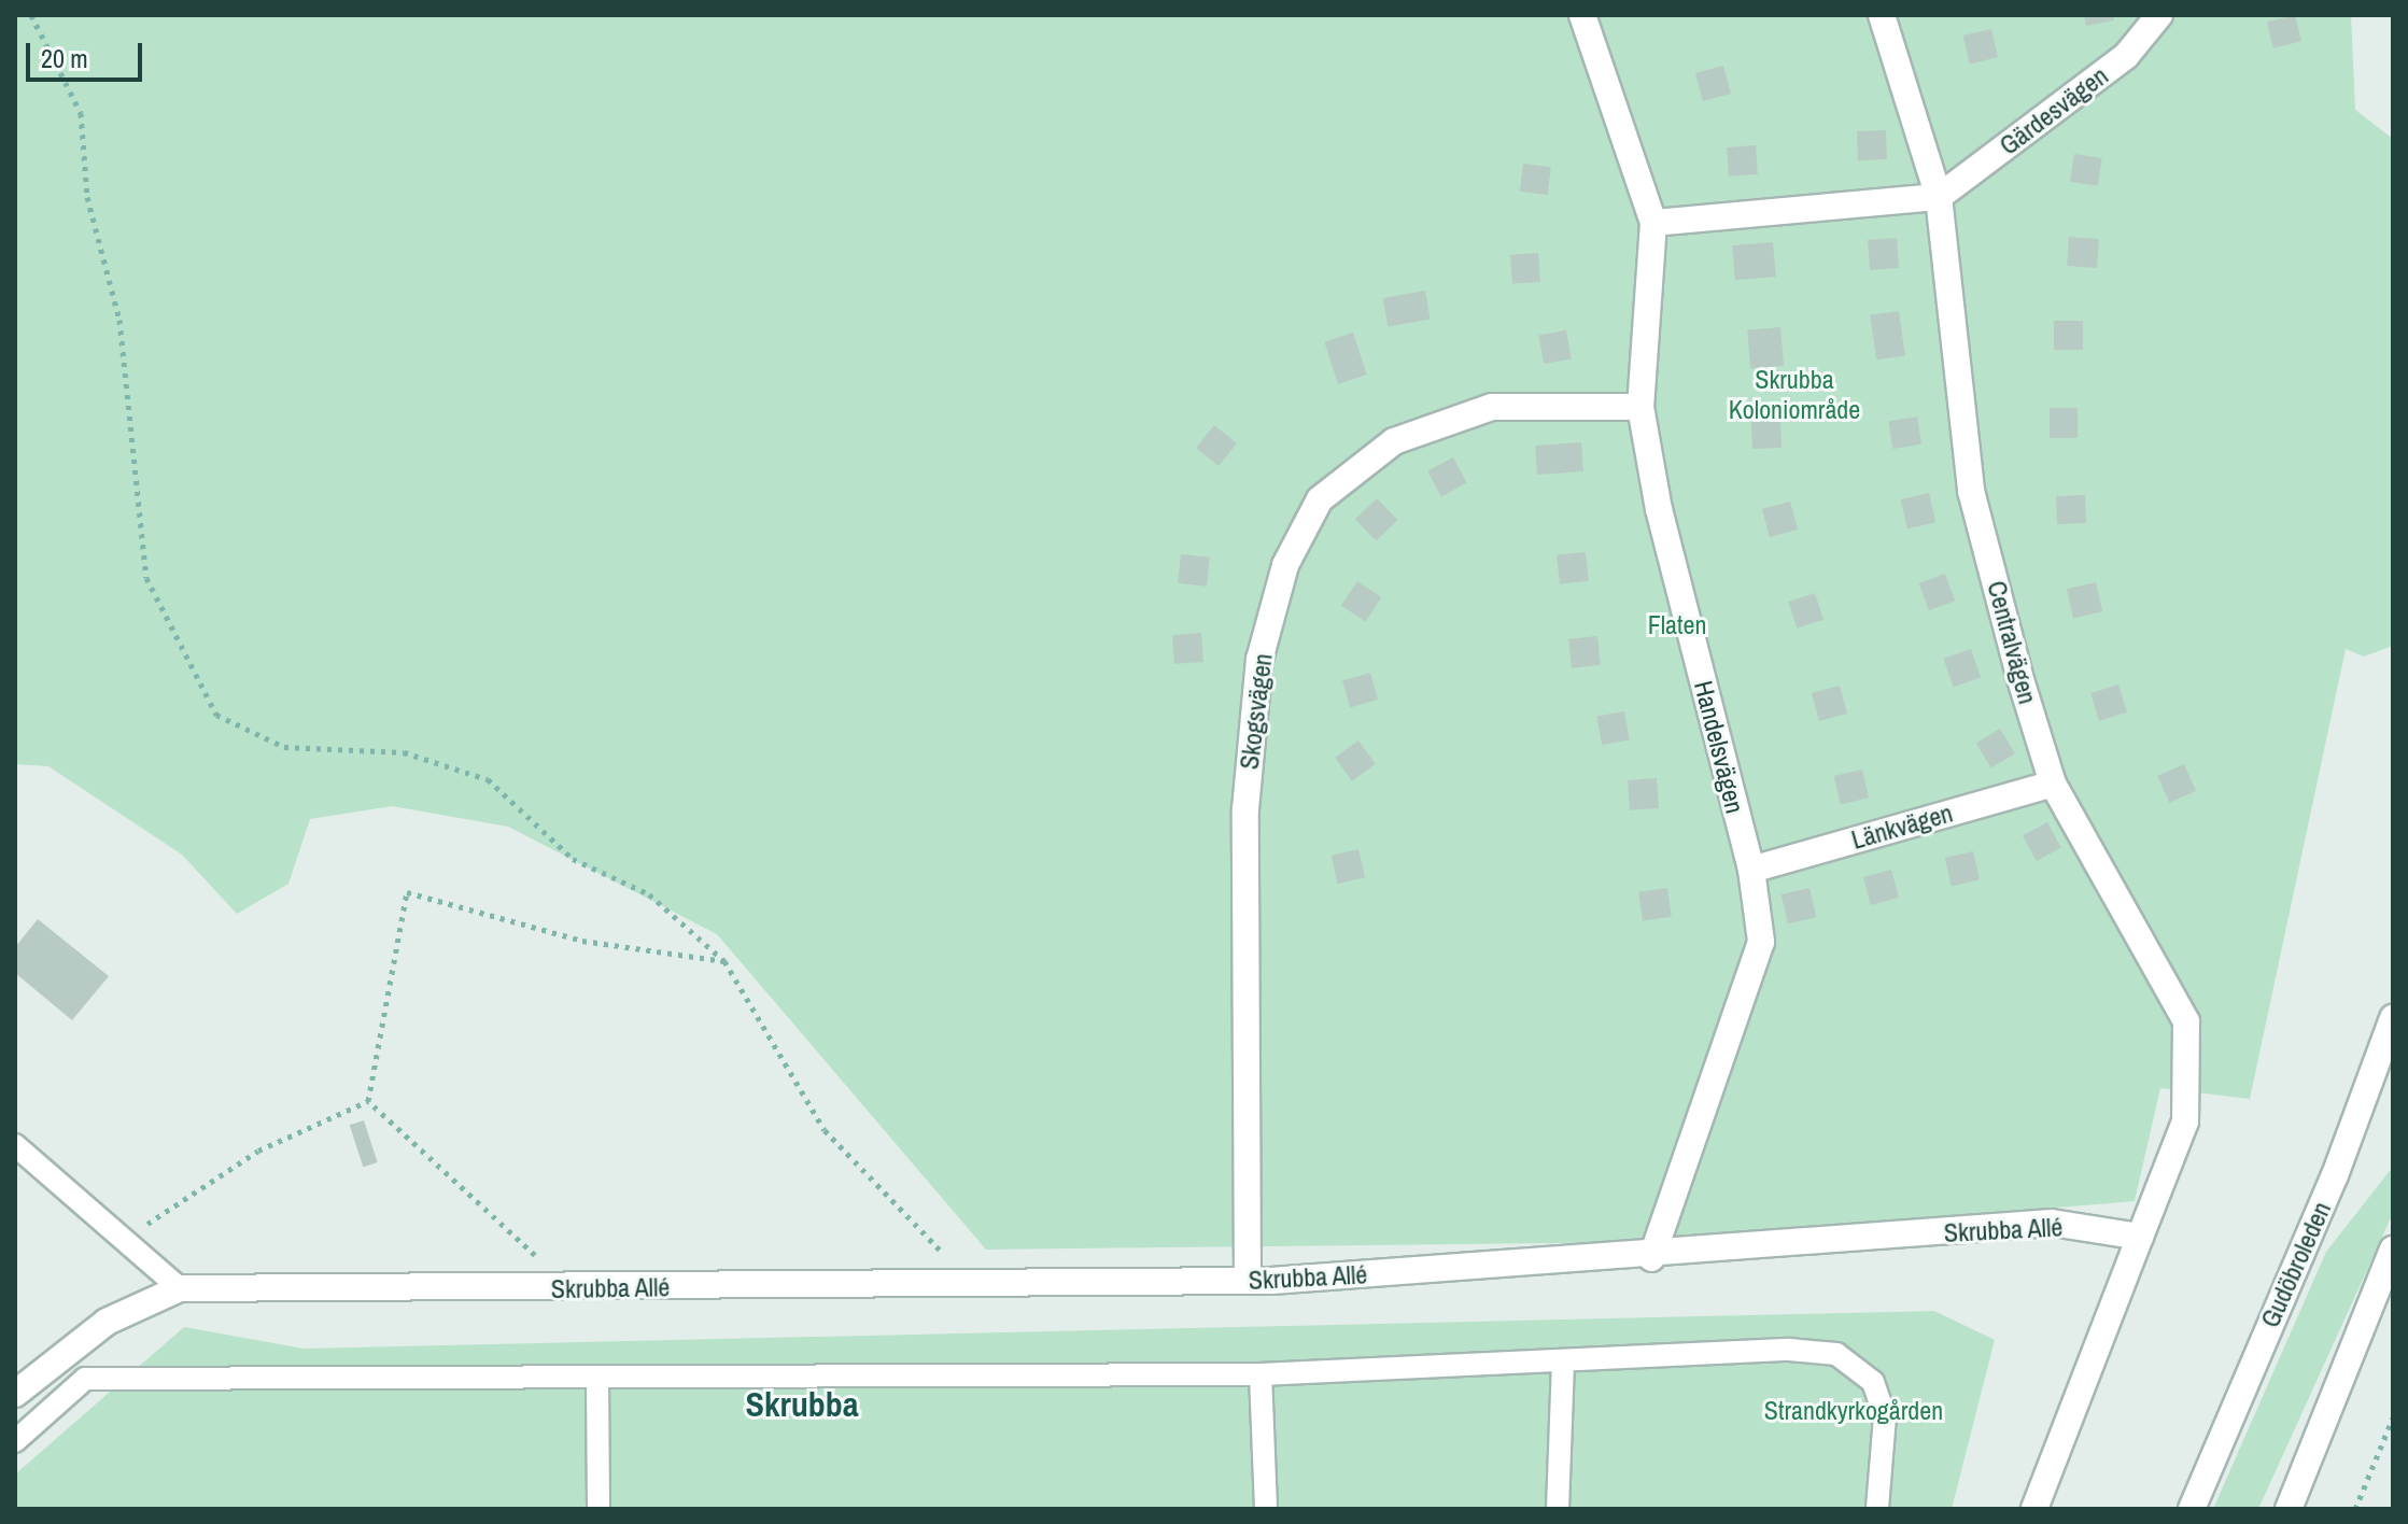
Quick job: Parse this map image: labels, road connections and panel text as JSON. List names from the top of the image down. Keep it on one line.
{"streets":{"street":["Gärdesvägen","Centralvägen","Skogsvägen","Handelsvägen","Länkvägen","Skrubba Allé","Gudöbroleden"]},"crossings":[["Gärdesvägen","Centralvägen"],["Centralvägen","Länkvägen"],["Centralvägen","Skrubba Allé"],["Skogsvägen","Handelsvägen"],["Skogsvägen","Skrubba Allé"],["Handelsvägen","Länkvägen"],["Handelsvägen","Skrubba Allé"]],"districts":["Skrubba"],"parks":["Skrubba Koloniområde","Flaten","Strandkyrkogården"],"scale_bar":"20 m"}
